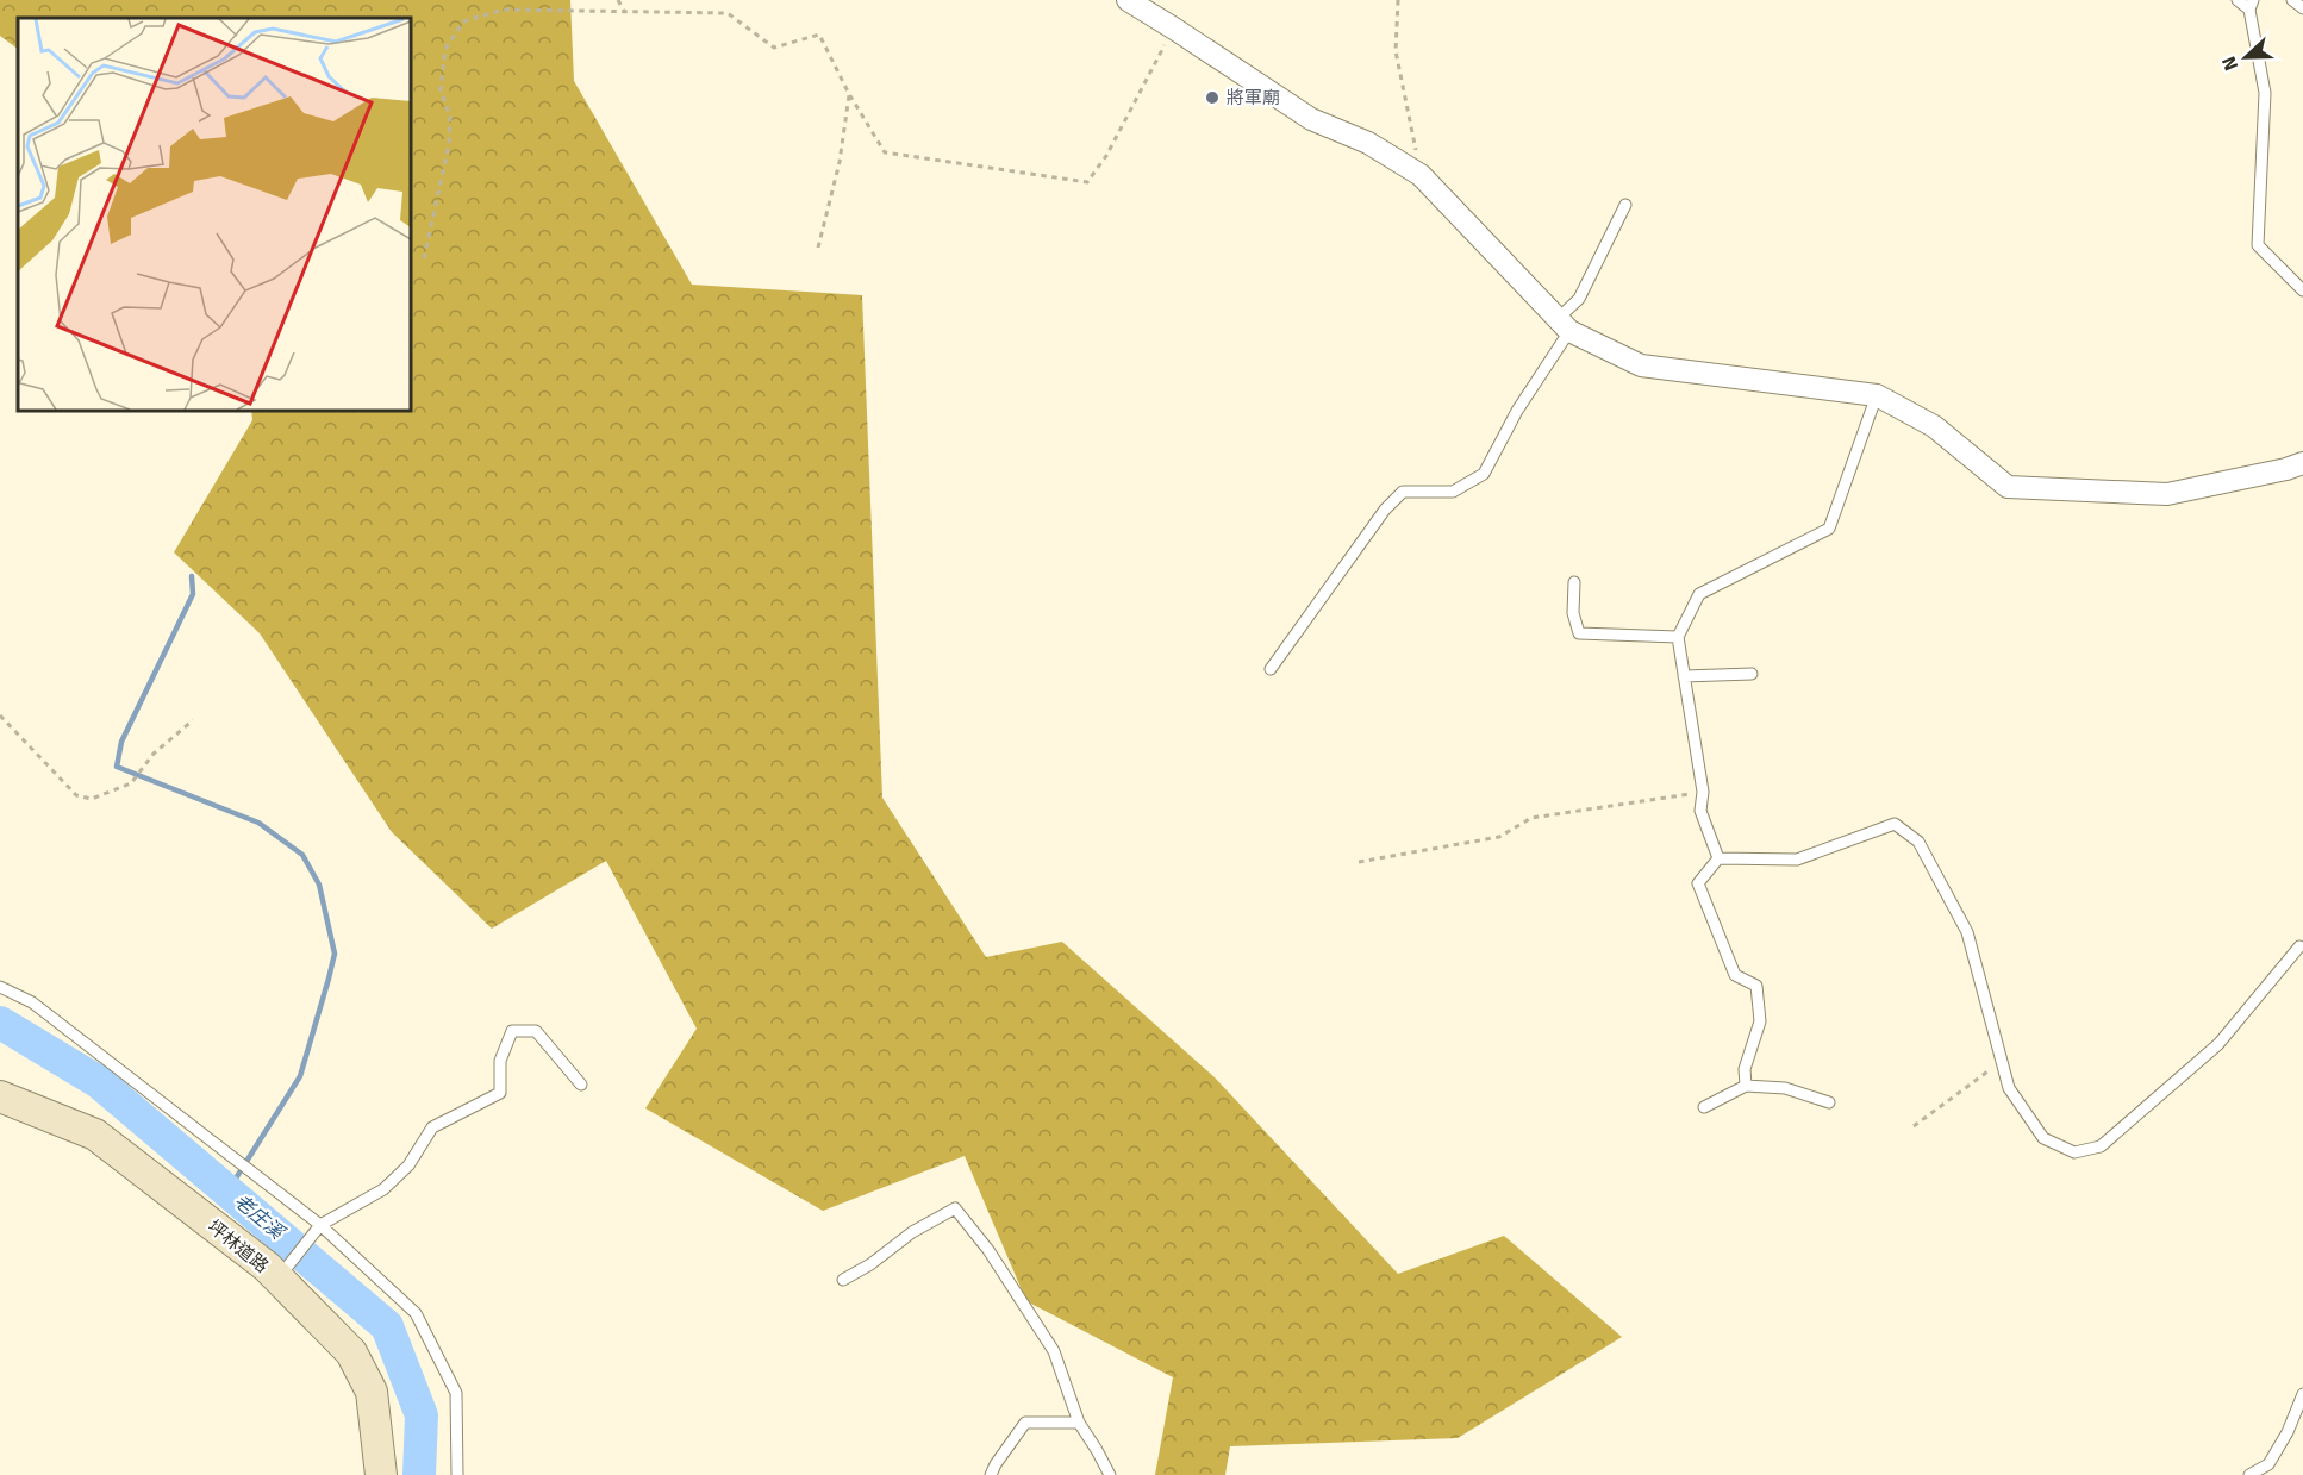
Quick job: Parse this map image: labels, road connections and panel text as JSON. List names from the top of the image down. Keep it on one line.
{"streets":{"street":["坪林道路"]},"water":["老庄溪"],"places":["將軍廟"],"north":"left"}
